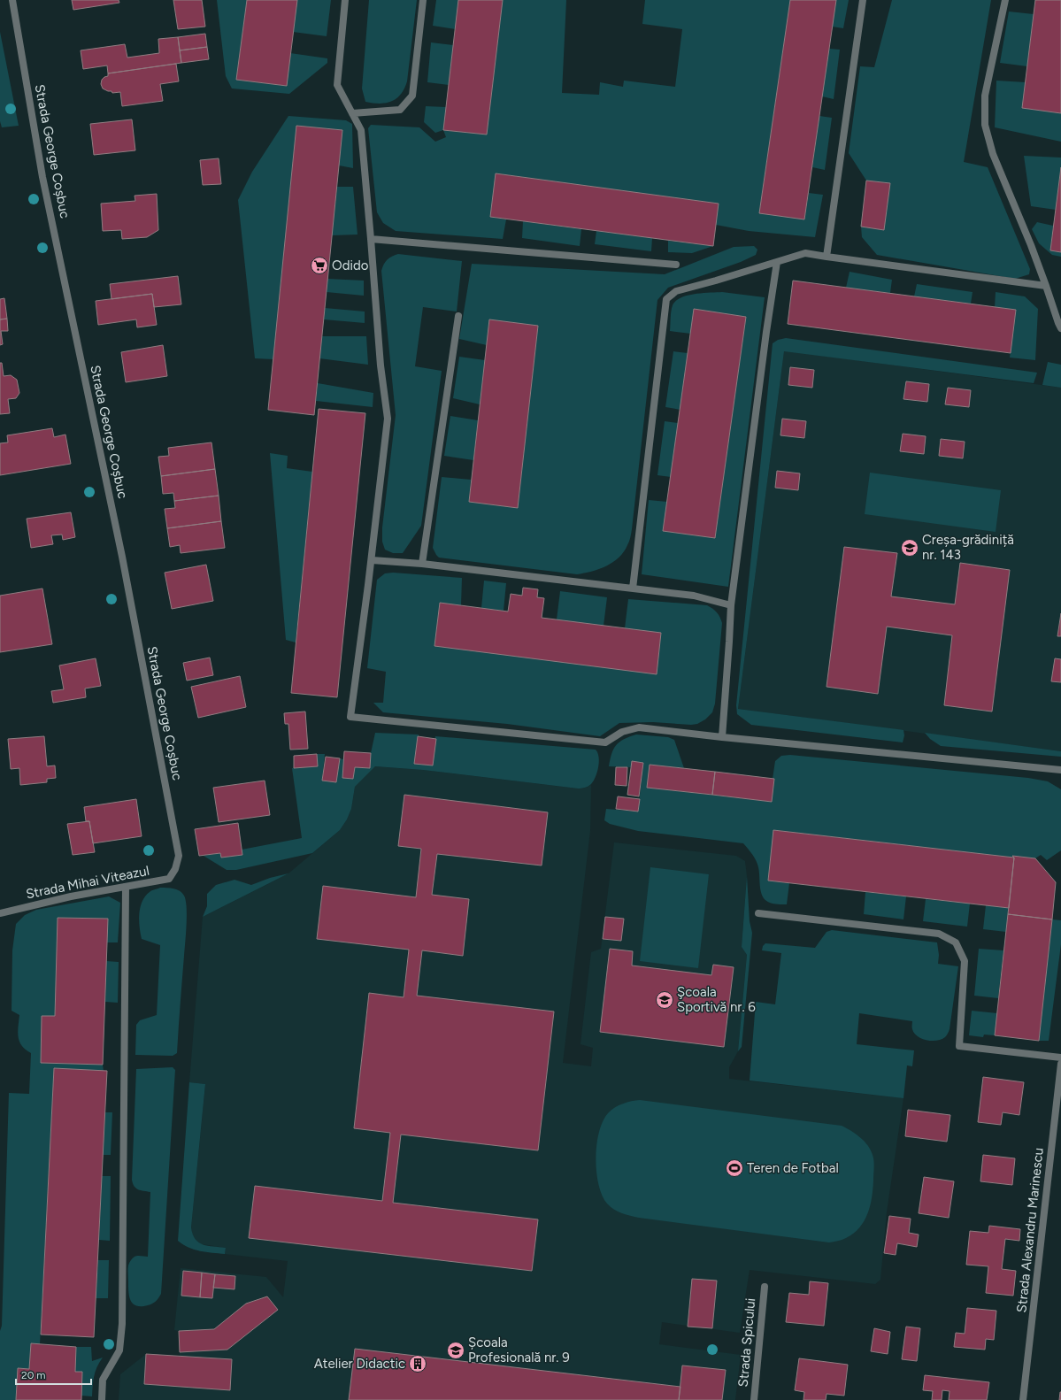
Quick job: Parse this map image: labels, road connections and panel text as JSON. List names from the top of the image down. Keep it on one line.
{"streets":{"street":["Strada George Coșbuc","Strada Mihai Viteazul","Strada Alexandru Marinescu","Strada Spicului"]},"crossings":[["Strada George Coșbuc","Strada Mihai Viteazul"]],"places":{"supermarket":["Odido"],"school or university":["Creșa-grădiniță nr. 143","Şcoala Sportivă nr. 6","Școala Profesională nr. 9"],"sports":["Teren de Fotbal"],"building":["Atelier Didactic"]},"scale_bar":"20 m"}
